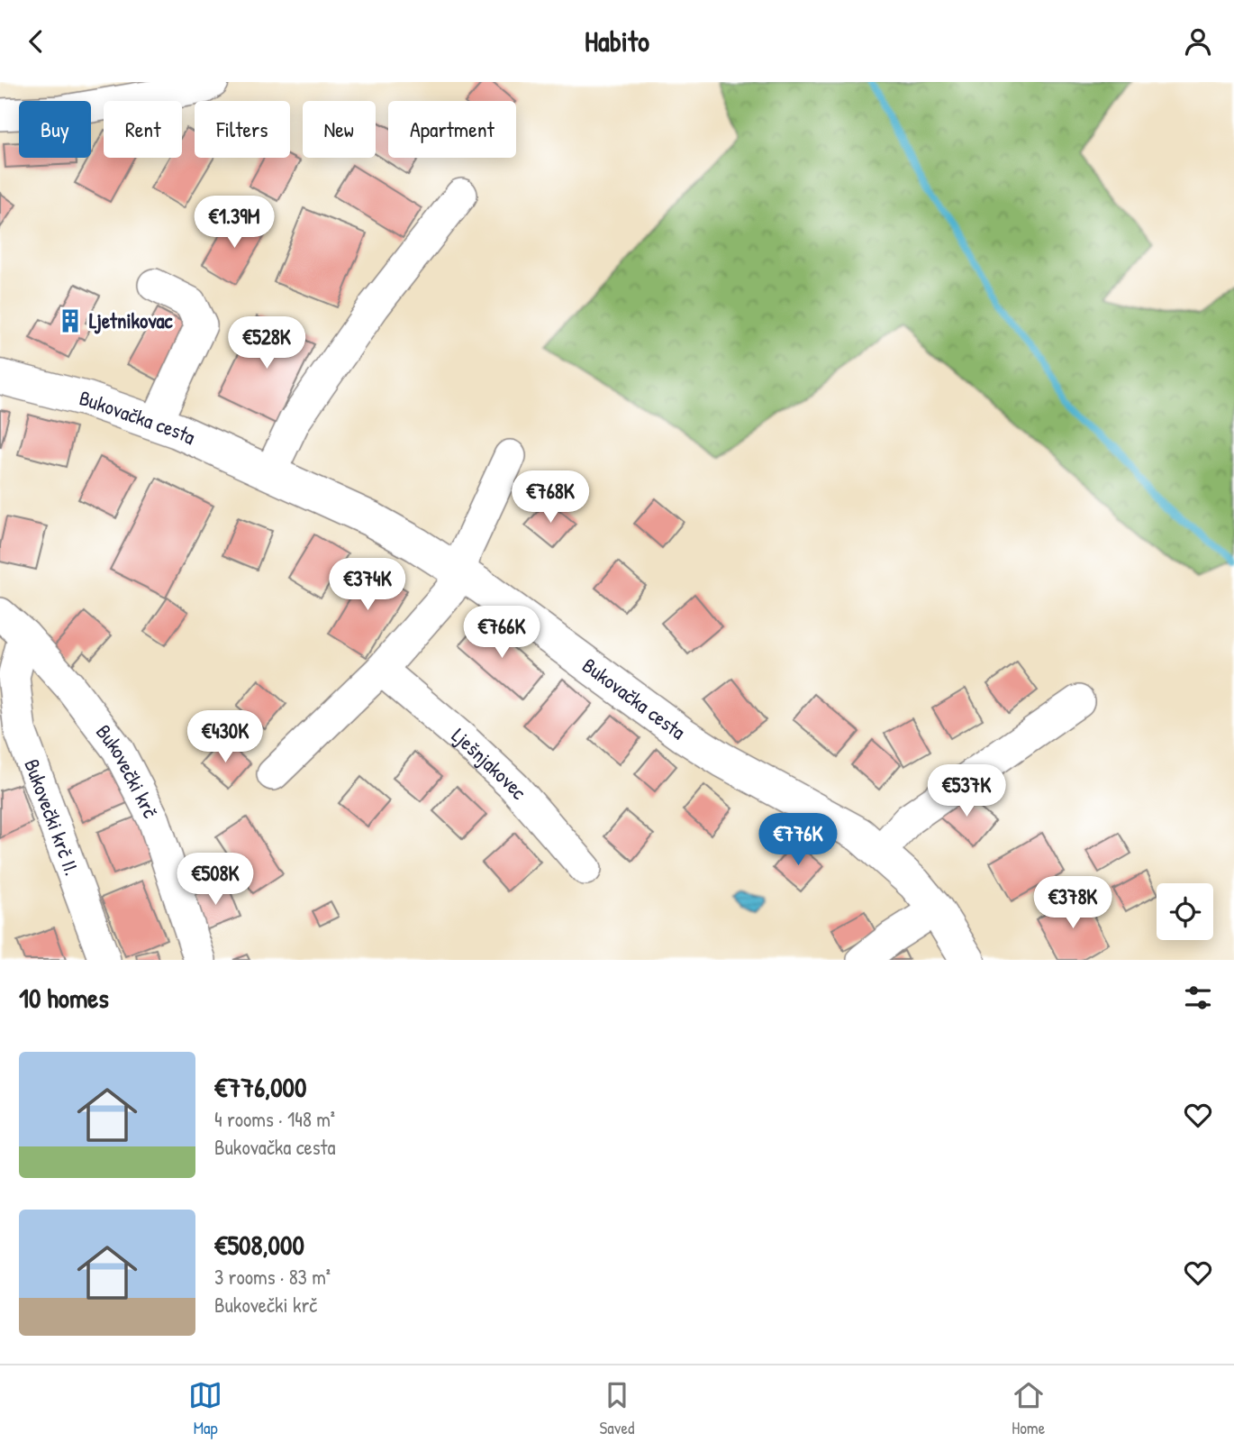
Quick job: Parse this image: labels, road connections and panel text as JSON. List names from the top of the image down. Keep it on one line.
{"streets":{"main road":["Bukovačka cesta"],"street":["Lješnjakovec","Bukovečki krč","Bukovečki krč II."]},"crossings":[["Bukovečki krč","Bukovečki krč II."]],"places":{"building":["Ljetnikovac"]},"page":{"header":"Habito","chip":["Buy","Rent","Filters","New","Apartment"],"price":["€1.39M","€528K","€768K","€374K","€766K","€430K","€537K","€776K","€508K","€378K"],"heading":"10 homes","list":[{"name":"€776,000","note":"4 rooms · 148 m² · Bukovačka cesta"},{"name":"€508,000","note":"3 rooms · 83 m² · Bukovečki krč"}],"tabs":["Map","Saved","Home"]}}
